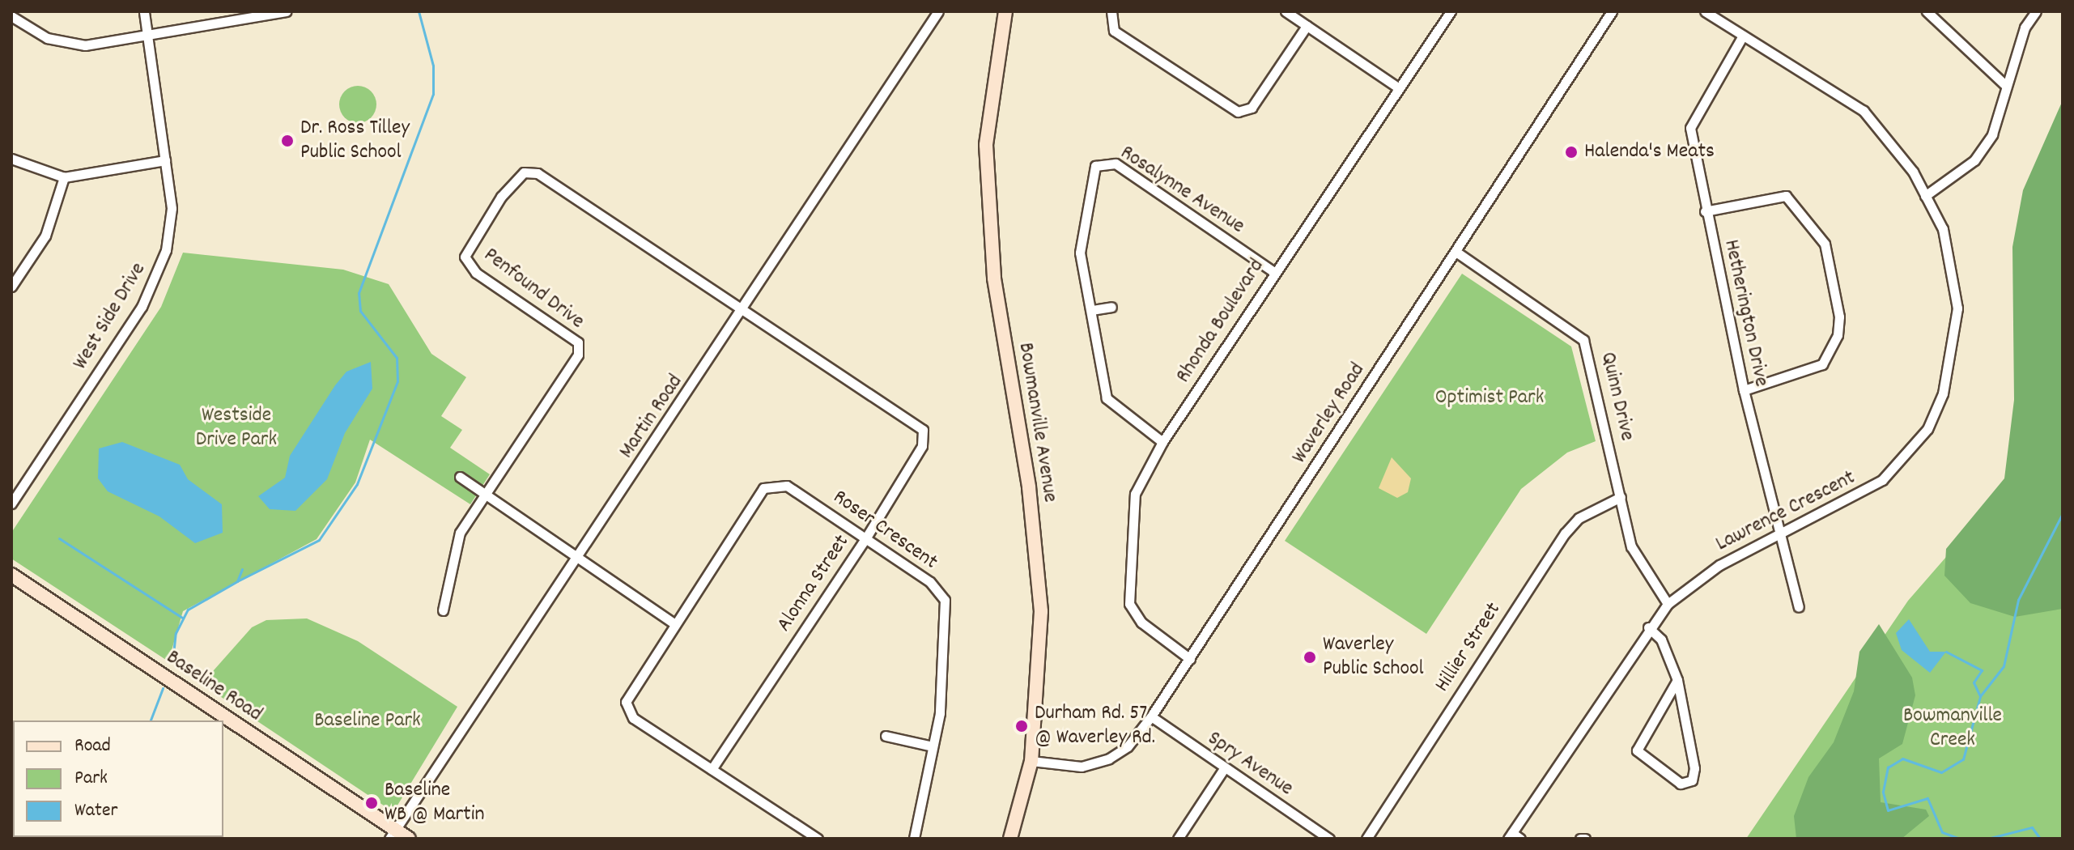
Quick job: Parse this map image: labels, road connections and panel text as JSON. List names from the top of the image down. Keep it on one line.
{"streets":{"main road":["Bowmanville Avenue","Baseline Road"],"street":["Rosalynne Avenue","Penfound Drive","Hetherington Drive","West Side Drive","Rhonda Boulevard","Quinn Drive","Waverley Road","Martin Road","Lawrence Crescent","Roser Crescent","Alonna Street","Hillier Street","Spry Avenue"]},"crossings":[["Rosalynne Avenue","Rhonda Boulevard"],["Penfound Drive","Martin Road"],["Penfound Drive","Alonna Street"],["Hetherington Drive","Lawrence Crescent"],["Rhonda Boulevard","Waverley Road"],["Quinn Drive","Waverley Road"],["Quinn Drive","Lawrence Crescent"],["Quinn Drive","Hillier Street"],["Waverley Road","Bowmanville Avenue"],["Waverley Road","Spry Avenue"],["Martin Road","Alonna Street"],["Martin Road","Baseline Road"],["Roser Crescent","Alonna Street"]],"parks":["Optimist Park","Westside Drive Park","Bowmanville Creek","Baseline Park"],"places":["Dr. Ross Tilley Public School","Halenda's Meats","Waverley Public School","Durham Rd. 57 @ Waverley Rd.","Baseline WB @ Martin"],"legend":["Road","Park","Water"]}
